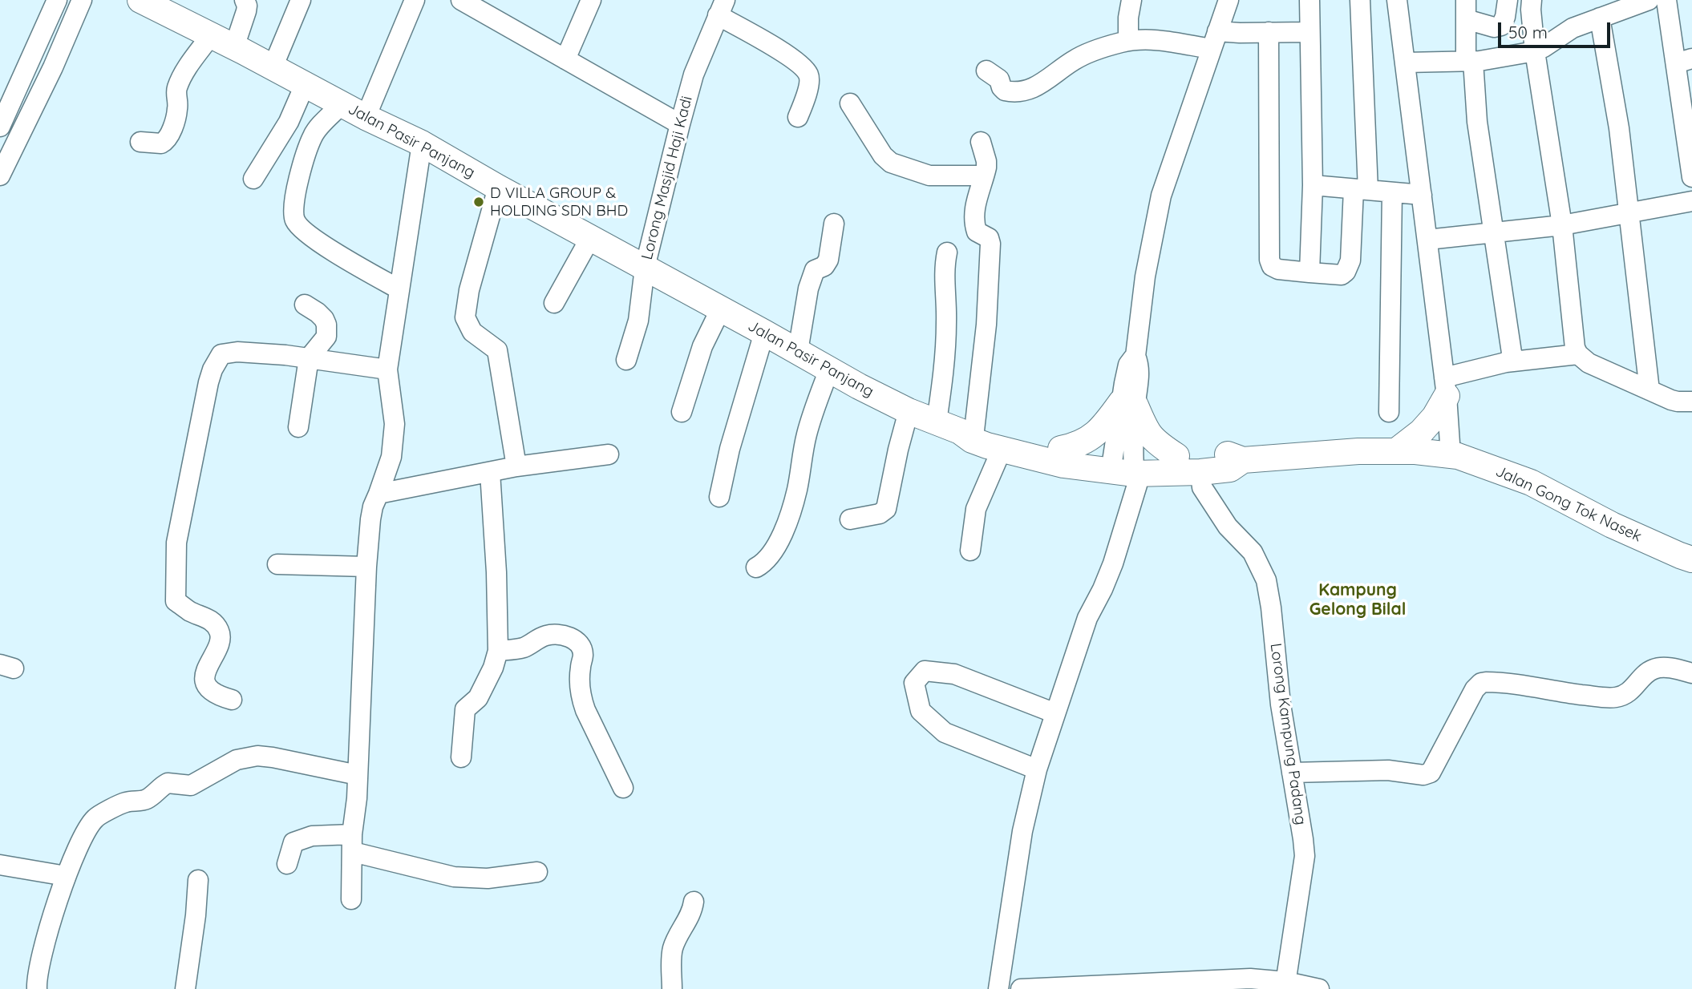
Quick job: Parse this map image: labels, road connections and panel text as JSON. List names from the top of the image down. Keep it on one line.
{"streets":{"main road":["Jalan Pasir Panjang","Jalan Gong Tok Nasek"],"street":["Lorong Masjid Haji Kadi","Lorong Kampung Padang"]},"crossings":[["Jalan Pasir Panjang","Lorong Masjid Haji Kadi"],["Jalan Pasir Panjang","Jalan Gong Tok Nasek"],["Jalan Gong Tok Nasek","Lorong Kampung Padang"]],"districts":["Kampung Gelong Bilal"],"places":["D VILLA GROUP & HOLDING SDN BHD"],"scale_bar":"50 m"}
